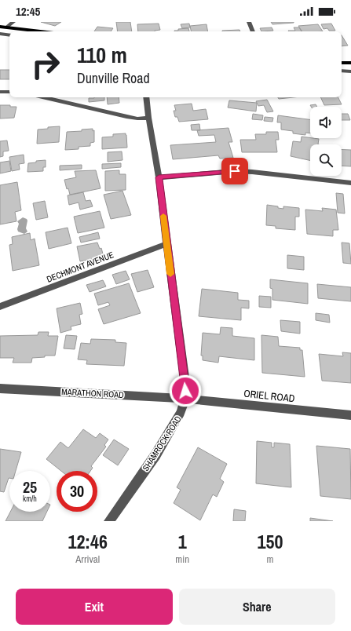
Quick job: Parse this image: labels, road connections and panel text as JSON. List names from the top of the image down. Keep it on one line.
{"streets":{"street":["DECHMONT AVENUE","MARATHON ROAD","ORIEL ROAD","SHAMROCK ROAD"]},"crossings":[["DECHMONT AVENUE","SHAMROCK ROAD"],["MARATHON ROAD","ORIEL ROAD"],["MARATHON ROAD","SHAMROCK ROAD"],["ORIEL ROAD","SHAMROCK ROAD"]],"page":{"status":"12:45","turn":["110 m","Dunville Road"],"speed":"25 km/h","limit":"30","eta":["12:46","Arrival","1","min","150","m"],"buttons":["Exit","Share"]}}
